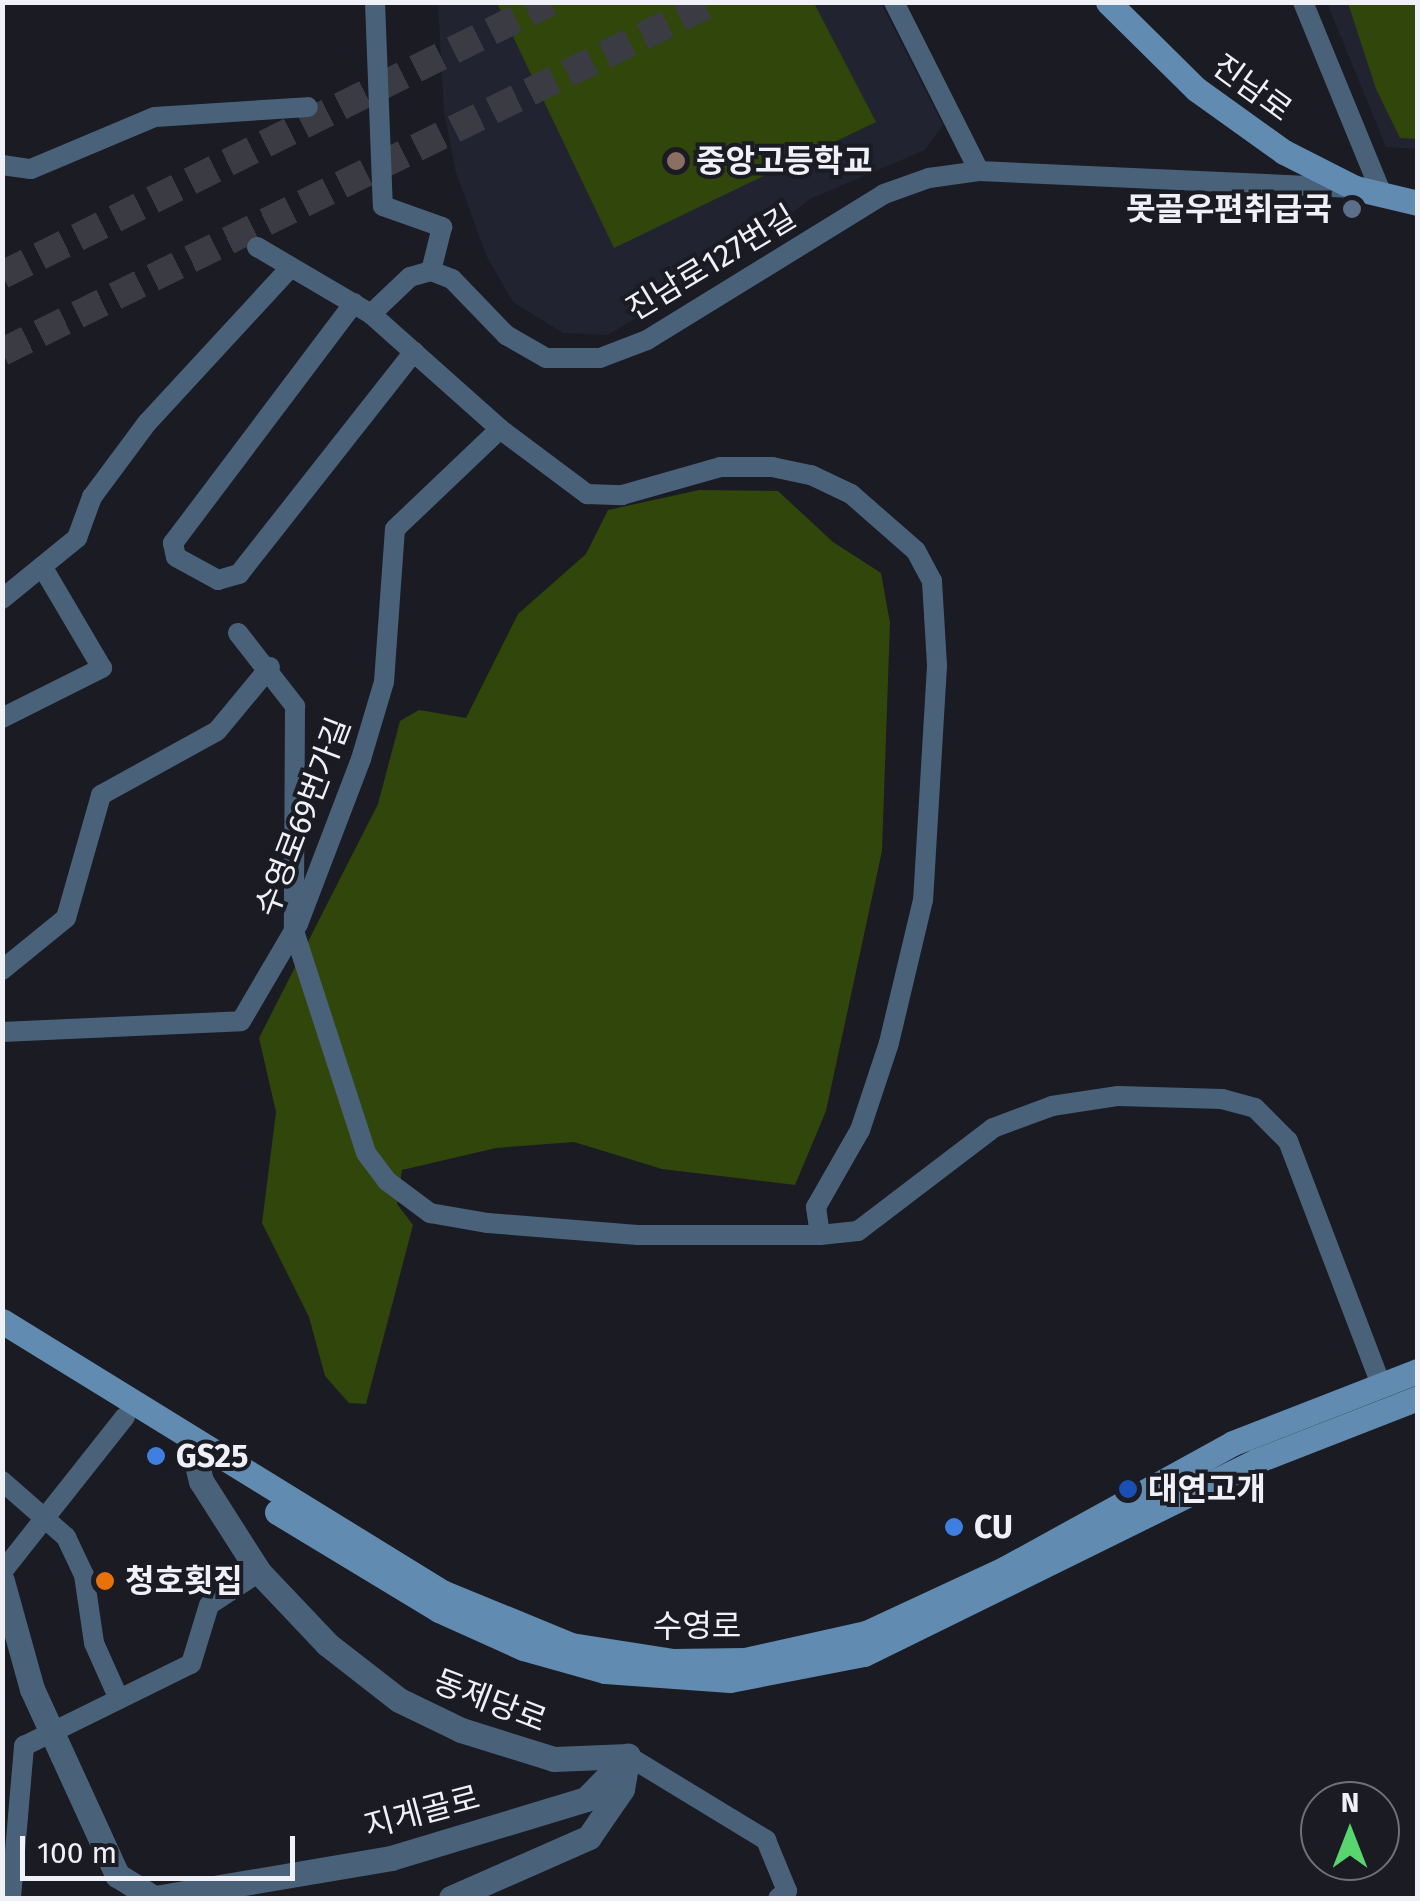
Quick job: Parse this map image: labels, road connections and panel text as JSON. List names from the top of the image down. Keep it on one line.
{"streets":{"main road":["진남로","수영로"],"street":["진남로127번길","수영로69번가길","동제당로","지게골로"]},"crossings":[["진남로","진남로127번길"],["수영로","동제당로"],["동제당로","지게골로"]],"places":["중앙고등학교","못골우편취급국","GS25","대연고개","CU","청호횟집"],"scale_bar":"100 m","north":"top"}
